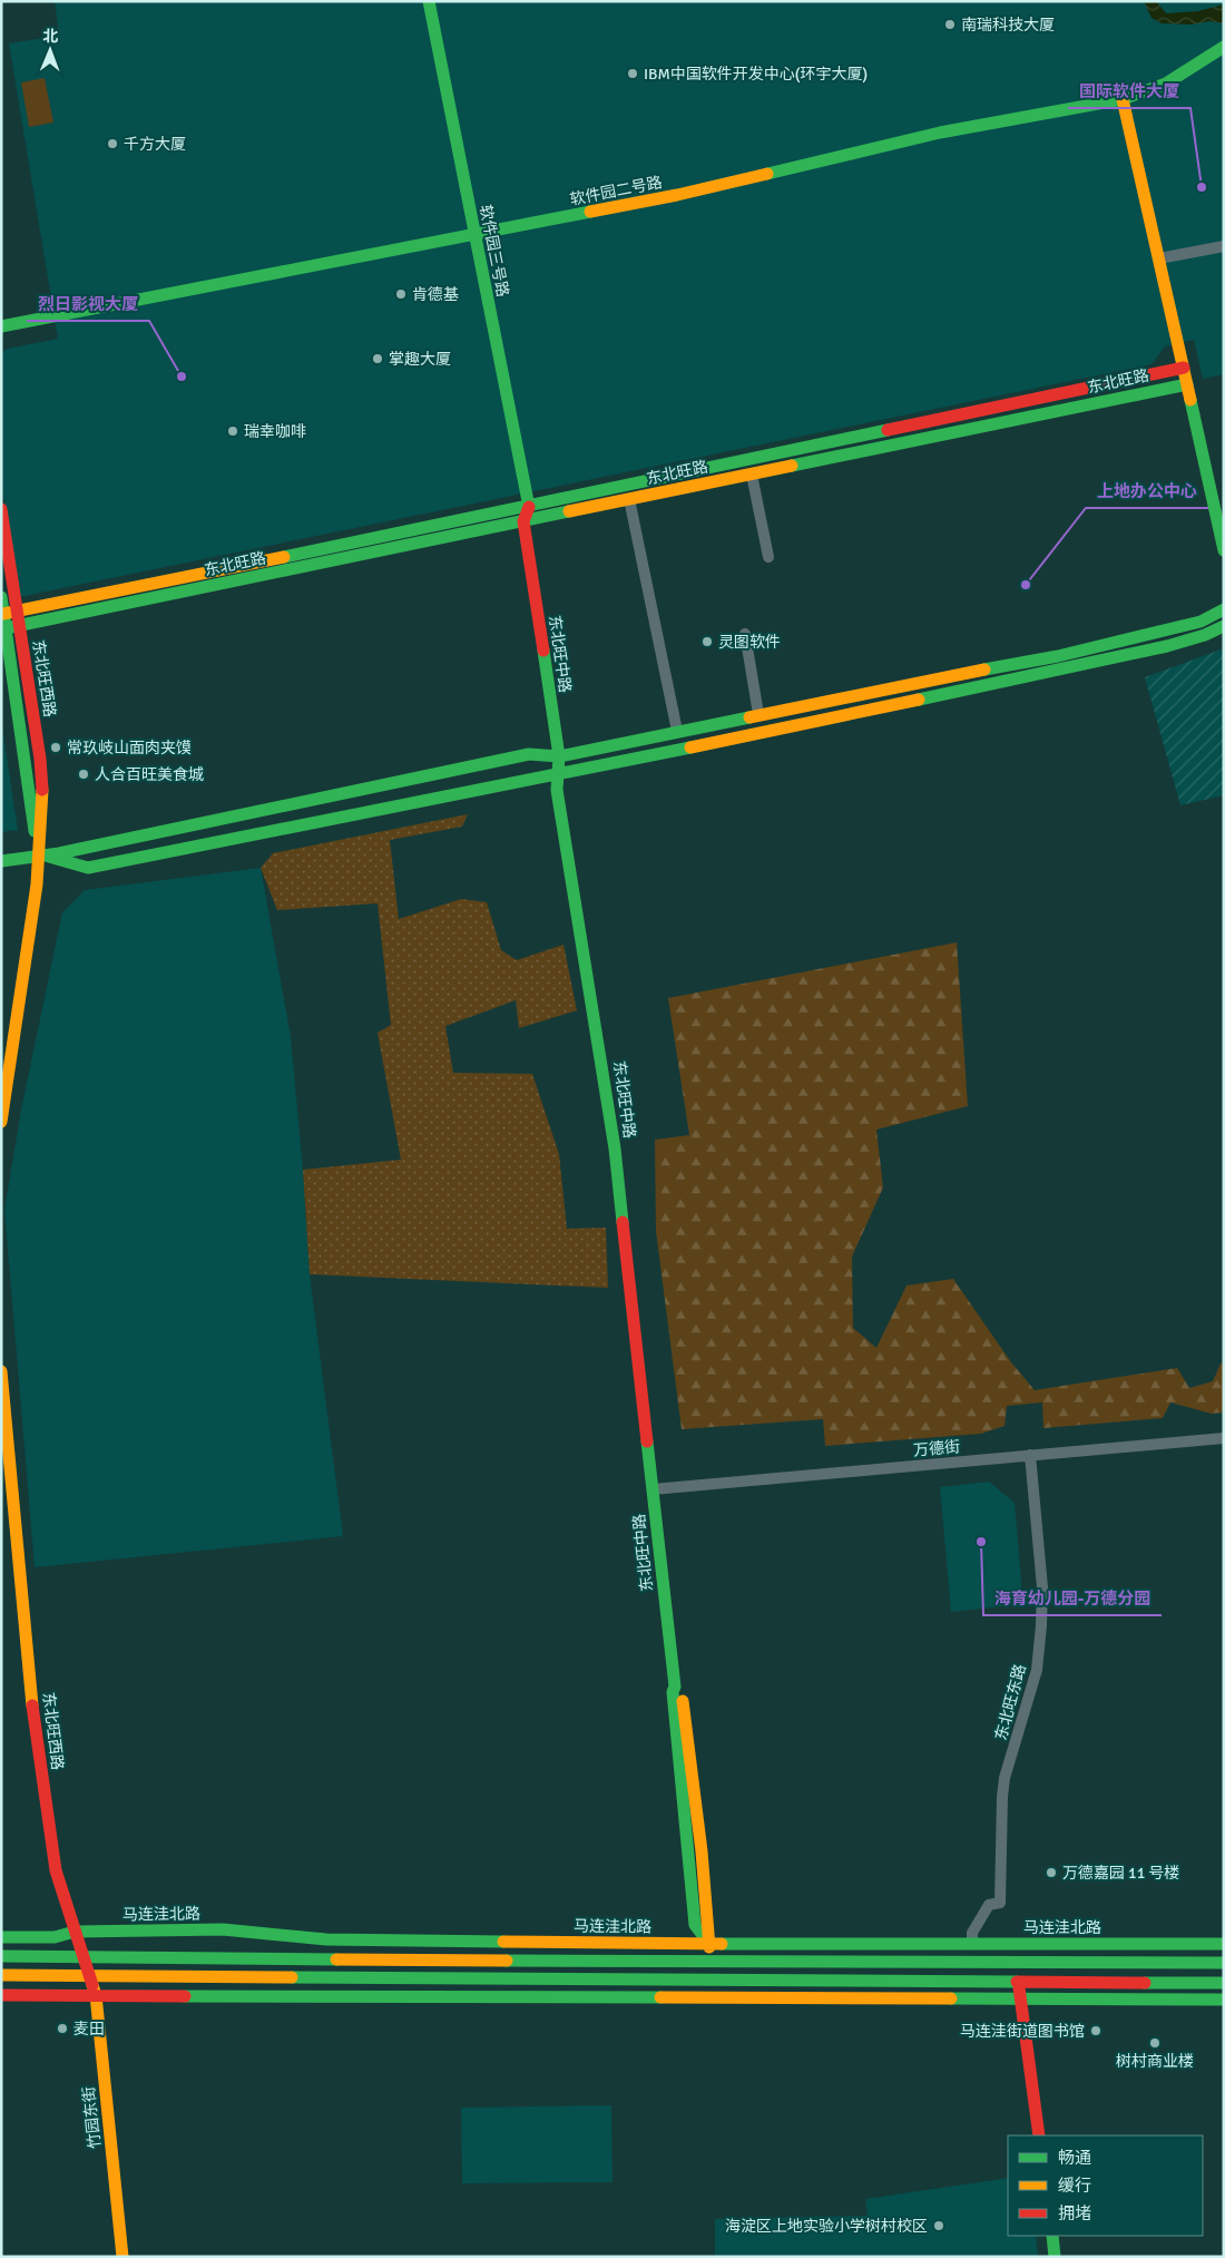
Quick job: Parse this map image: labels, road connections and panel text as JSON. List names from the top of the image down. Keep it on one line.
{"streets":{"street":["软件园二号路","软件园三号路","东北旺路","东北旺中路","东北旺西路","万德街","东北旺东路","马连洼北路","竹园东街"]},"crossings":[["软件园二号路","软件园三号路"],["软件园三号路","东北旺路"],["东北旺路","东北旺中路"],["东北旺路","东北旺西路"],["东北旺中路","万德街"],["东北旺中路","马连洼北路"],["东北旺西路","马连洼北路"],["东北旺西路","竹园东街"],["万德街","东北旺东路"],["东北旺东路","马连洼北路"]],"places":["南瑞科技大厦","IBM中国软件开发中心(环宇大厦)","千方大厦","国际软件大厦","肯德基","掌趣大厦","烈日影视大厦","瑞幸咖啡","上地办公中心","灵图软件","常玖岐山面肉夹馍","人合百旺美食城","海育幼儿园-万德分园","万德嘉园 11 号楼","麦田","马连洼街道图书馆","树村商业楼","海淀区上地实验小学树村校区"],"legend":["畅通","缓行","拥堵"],"north":"top"}
